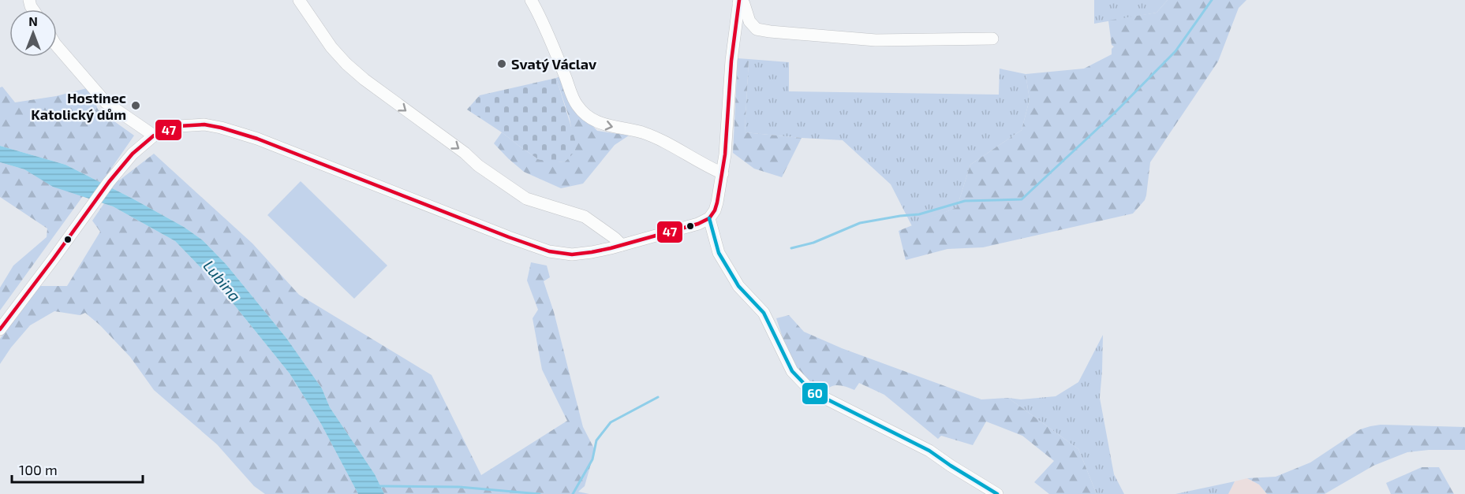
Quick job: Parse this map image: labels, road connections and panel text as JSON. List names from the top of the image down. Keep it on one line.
{"water":["Lubina"],"places":["Svatý Václav","Hostinec Katolický dům"],"lines":["transit line 47","transit line 60"],"scale_bar":"100 m","north":"top"}
